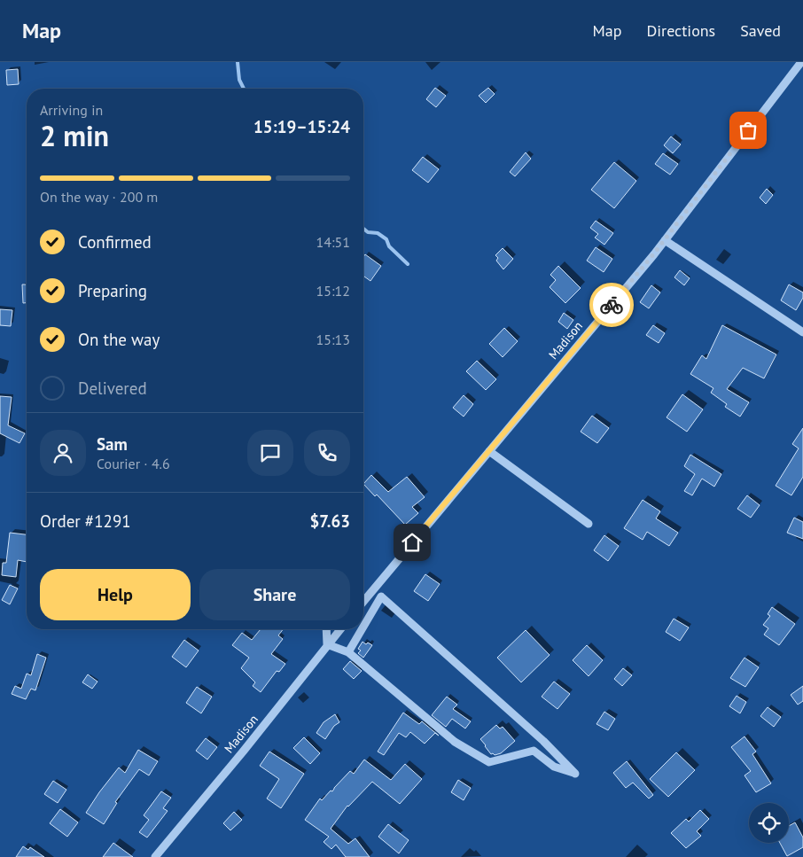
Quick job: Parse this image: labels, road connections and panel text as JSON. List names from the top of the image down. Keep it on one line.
{"streets":{"street":["Madison"]},"page":{"header":"Map","nav":["Map","Directions","Saved"],"heading":["2 min","Arriving in","15:19–15:24"],"panel":["Sam","Courier · 4.6","Order #1291","$7.63"],"bar":"On the way · 200 m","list":[["Confirmed","14:51"],["Preparing","15:12"],["On the way","15:13"],"Delivered"],"buttons":["Help","Share"]}}
